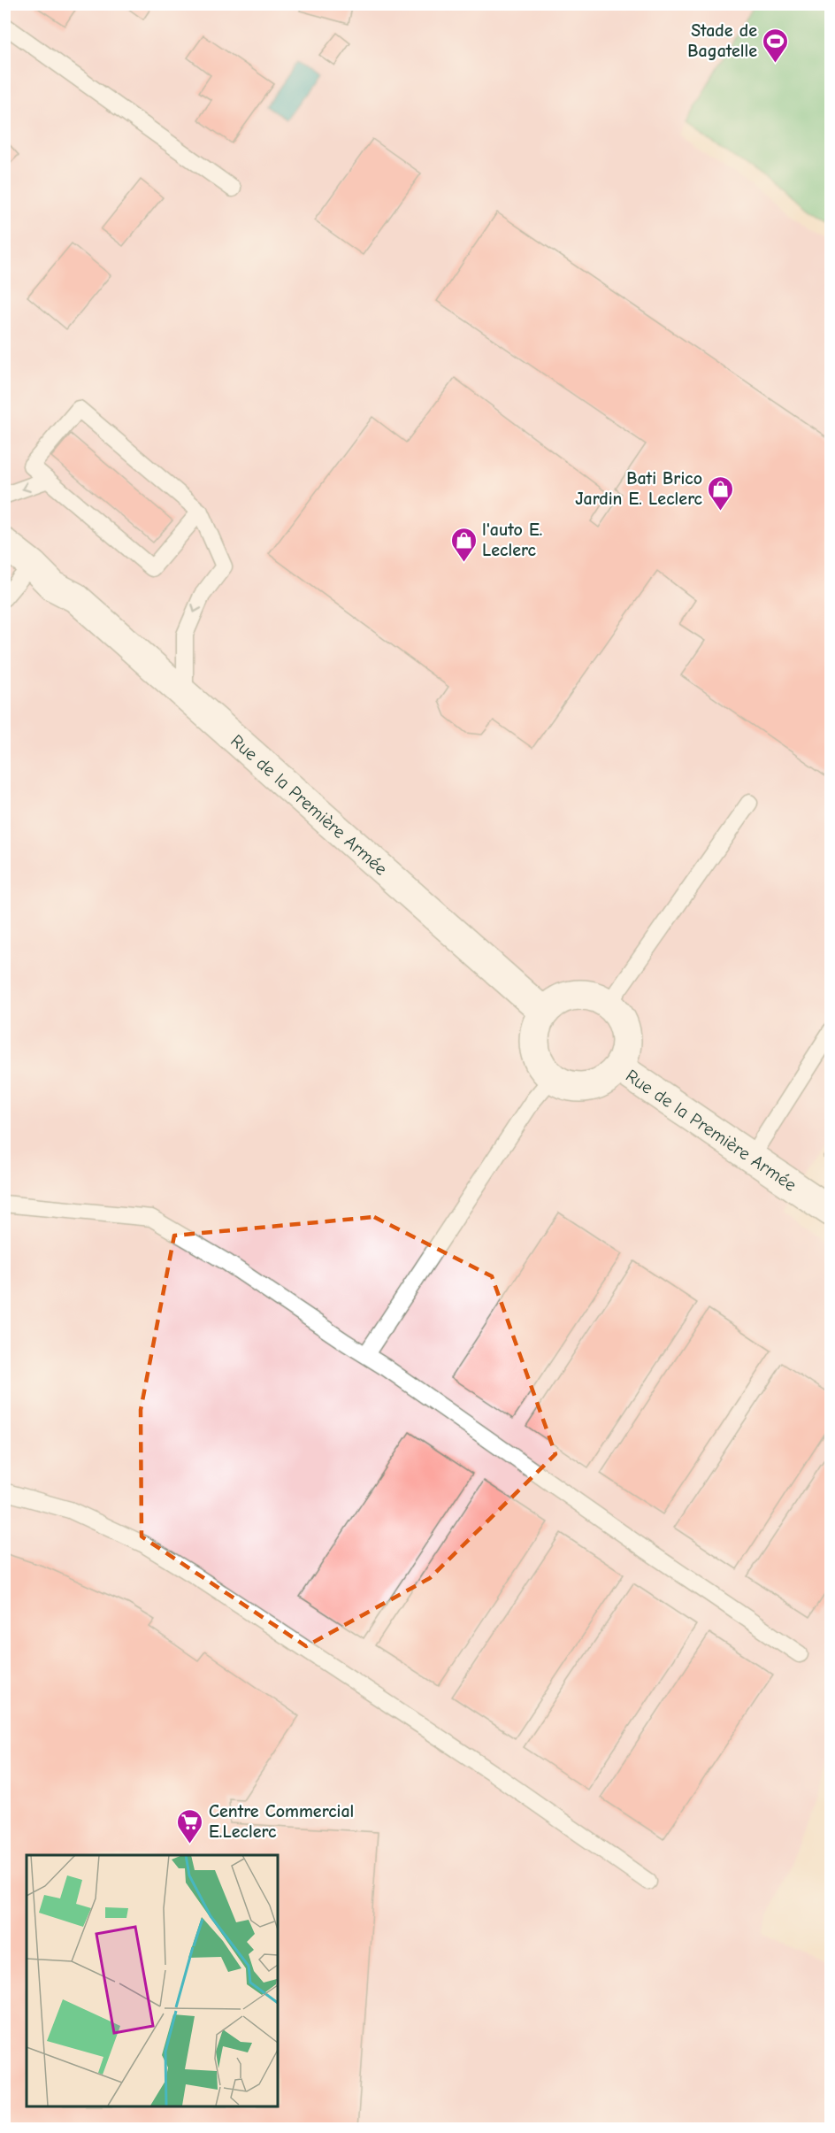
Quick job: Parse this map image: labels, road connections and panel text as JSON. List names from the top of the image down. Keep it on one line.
{"streets":{"street":["Rue de la Première Armée"]},"places":{"sports":["Stade de Bagatelle"],"shop":["Bati Brico Jardin E. Leclerc","l'auto E. Leclerc"],"supermarket":["Centre Commercial E.Leclerc"]}}
